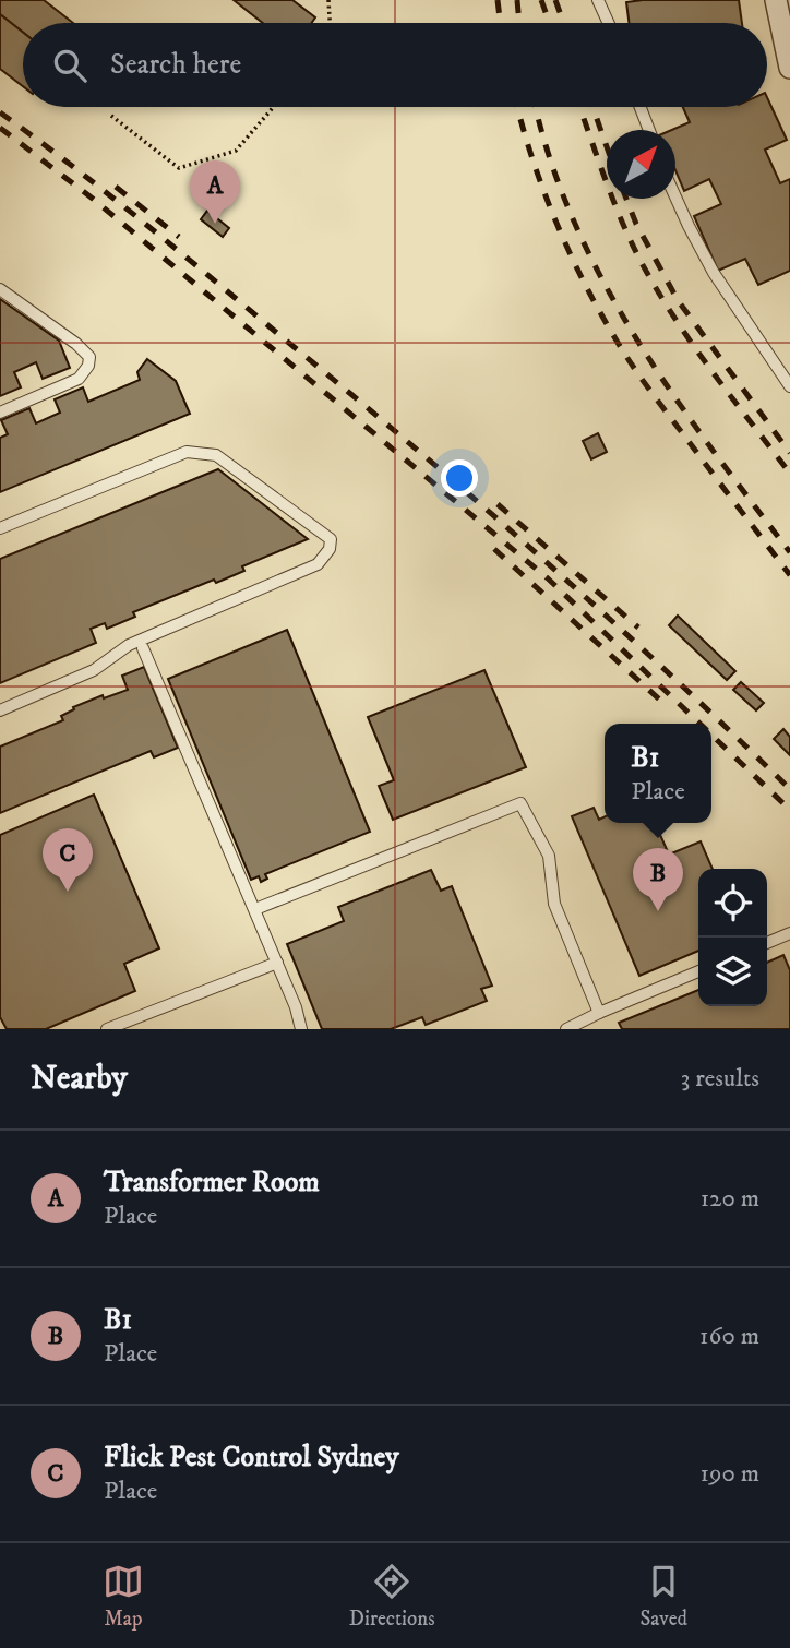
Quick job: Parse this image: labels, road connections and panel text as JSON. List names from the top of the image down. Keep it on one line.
{"north":"top right","page":{"search":"Search here","pins":["A","C","B"],"popup":["B1","Place"],"heading":["Nearby","3 results"],"list":[{"mark":"A","name":"Transformer Room","note":"Place","value":"120 m"},{"mark":"B","name":"B1","note":"Place","value":"160 m"},{"mark":"C","name":"Flick Pest Control Sydney","note":"Place","value":"190 m"}],"nav":["Map","Directions","Saved"]}}
